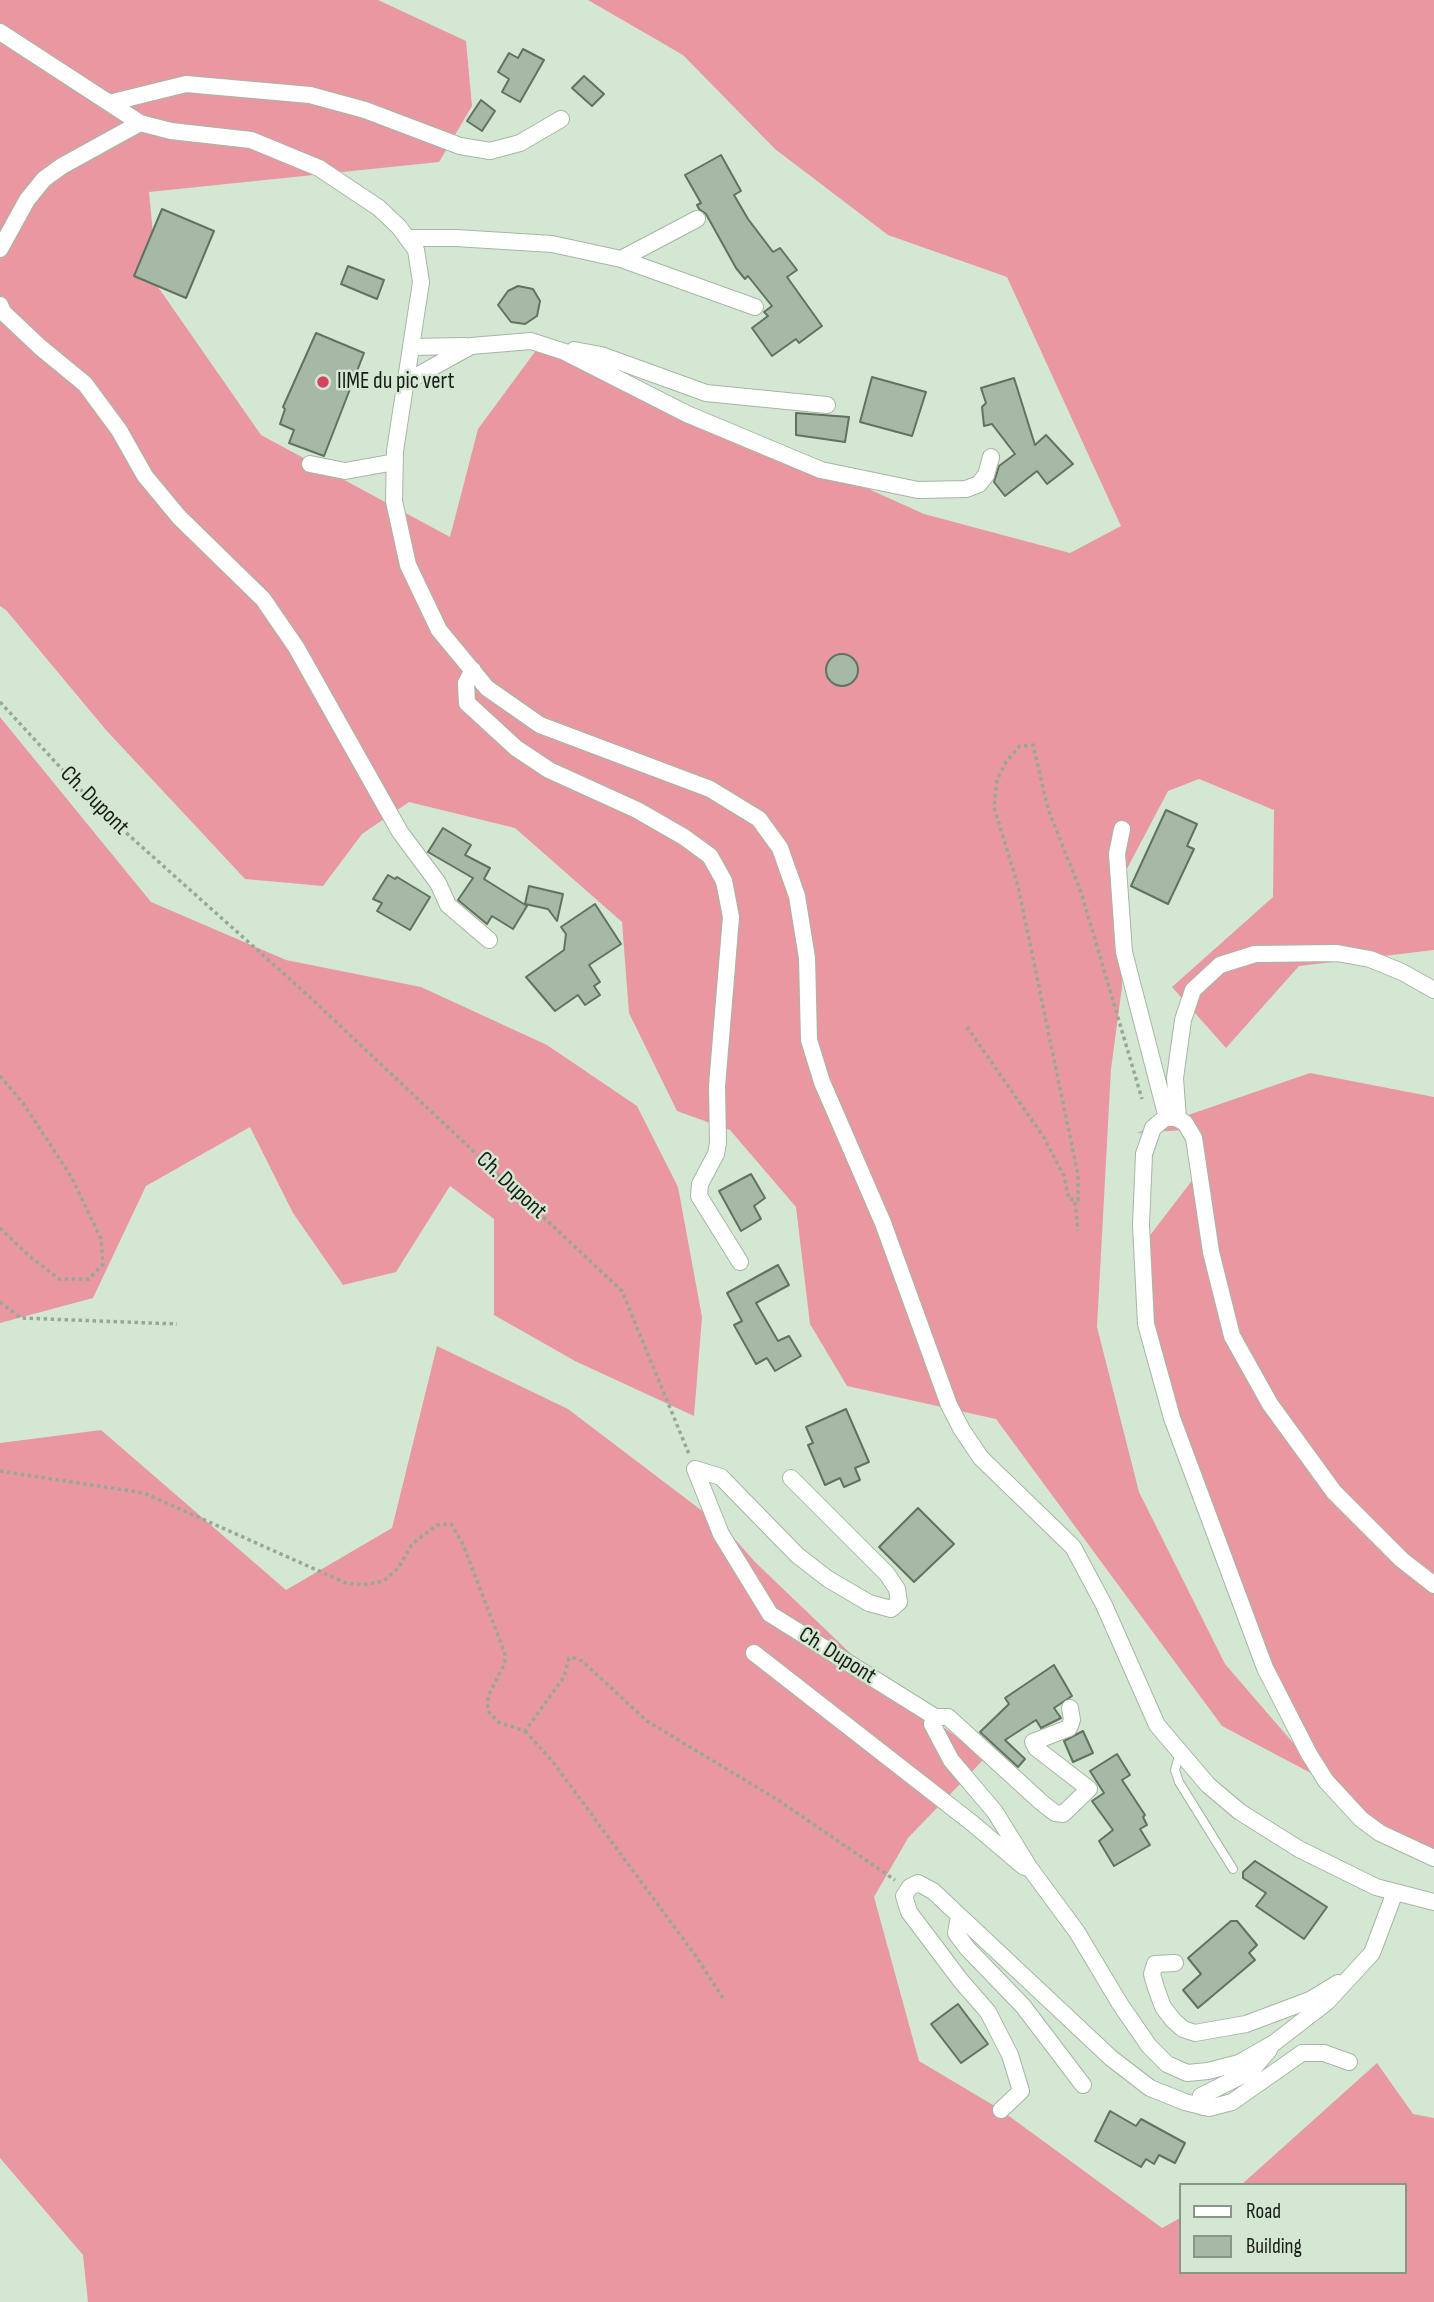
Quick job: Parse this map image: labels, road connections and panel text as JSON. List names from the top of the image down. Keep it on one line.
{"streets":{"street":["Ch. Dupont"]},"places":["IIME du pic vert"],"legend":["Road","Building"]}
